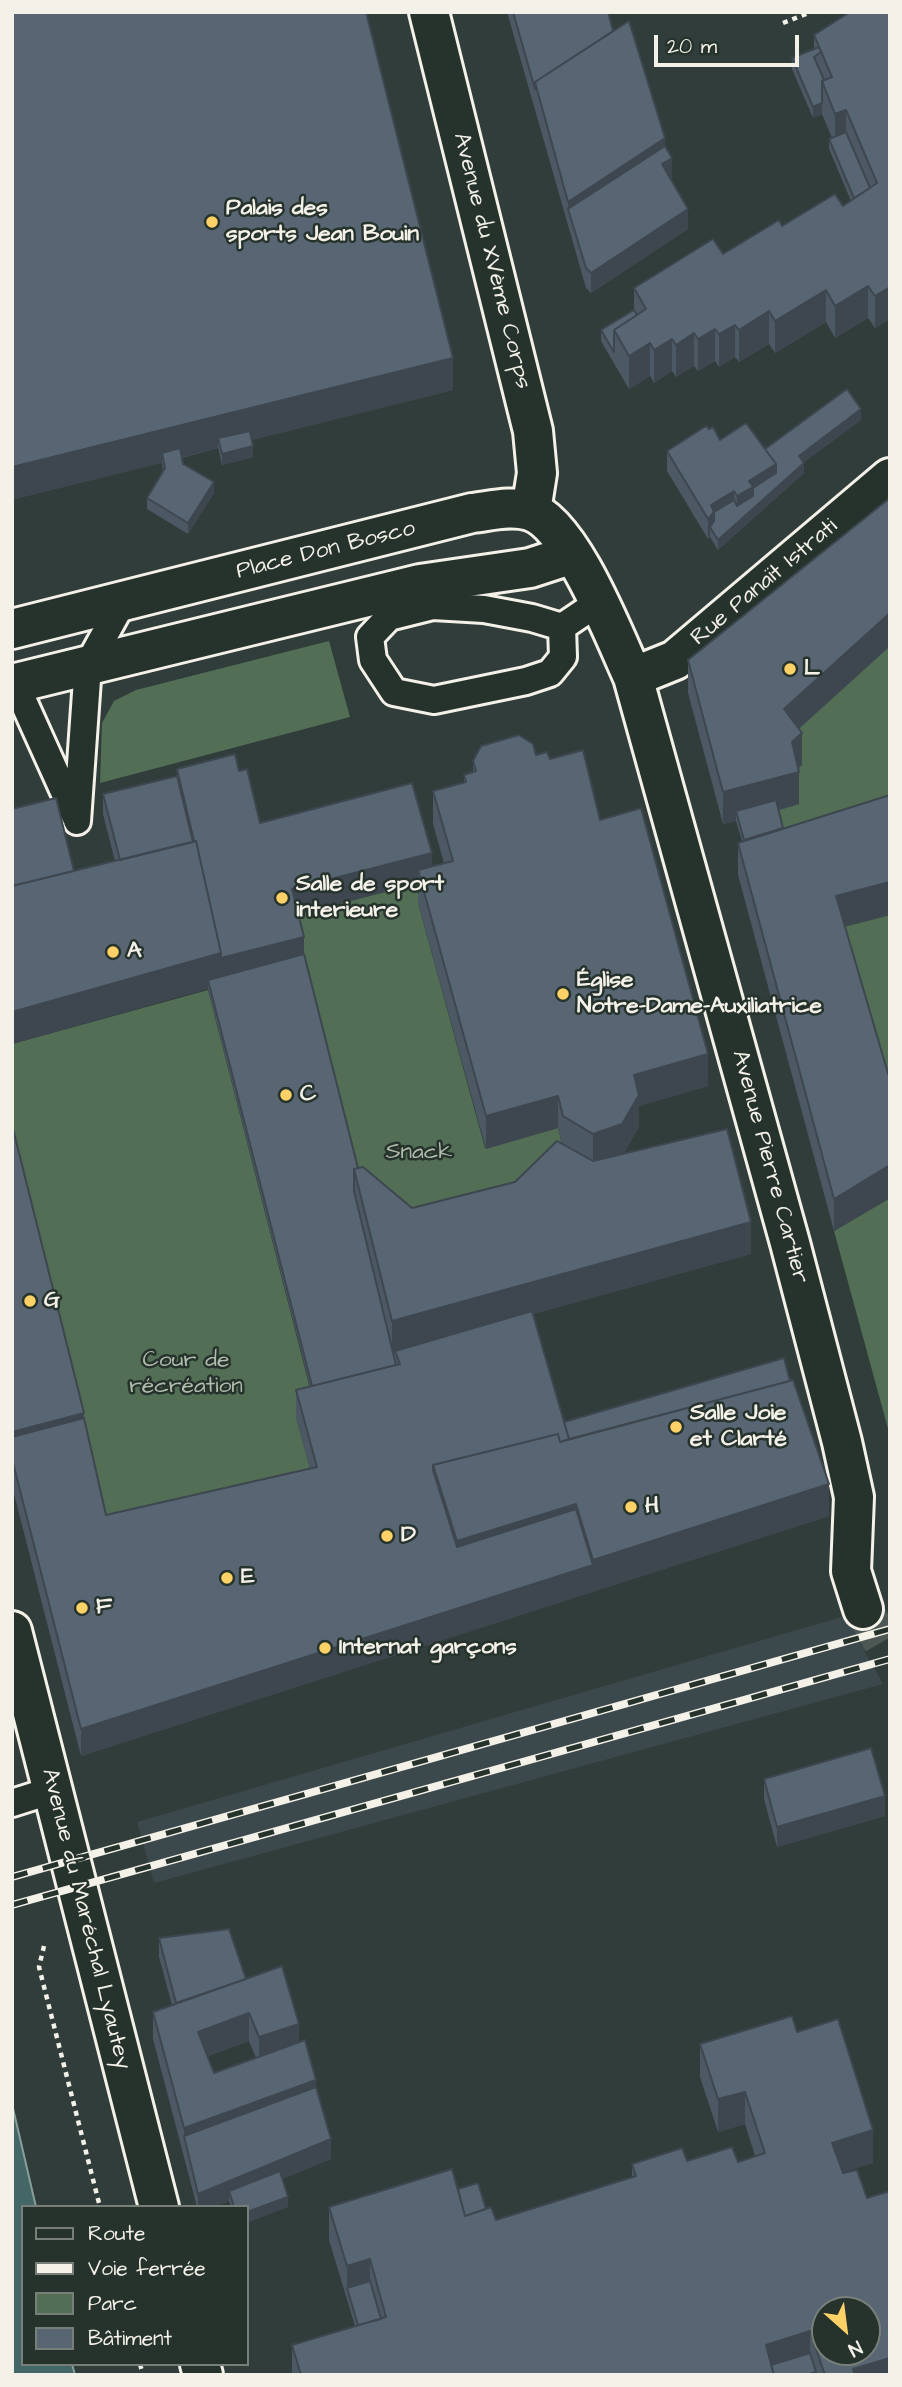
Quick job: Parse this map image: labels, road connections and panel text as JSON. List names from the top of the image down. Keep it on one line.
{"streets":{"street":["Avenue du XVème Corps","Place Don Bosco","Rue Panaït Istrati","Avenue Pierre Cartier","Avenue du Maréchal Lyautey"]},"crossings":[["Avenue du XVème Corps","Place Don Bosco"],["Avenue du XVème Corps","Avenue Pierre Cartier"],["Place Don Bosco","Avenue Pierre Cartier"],["Rue Panaït Istrati","Avenue Pierre Cartier"]],"parks":["Snack","Cour de récréation"],"places":["Palais des sports Jean Bouin","L","Salle de sport interieure","A","Église Notre-Dame-Auxiliatrice","C","G","Salle Joie et Clarté","H","D","E","F","Internat garçons"],"legend":["Route","Voie ferrée","Parc","Bâtiment"],"scale_bar":"20 m","north":"bottom right"}
